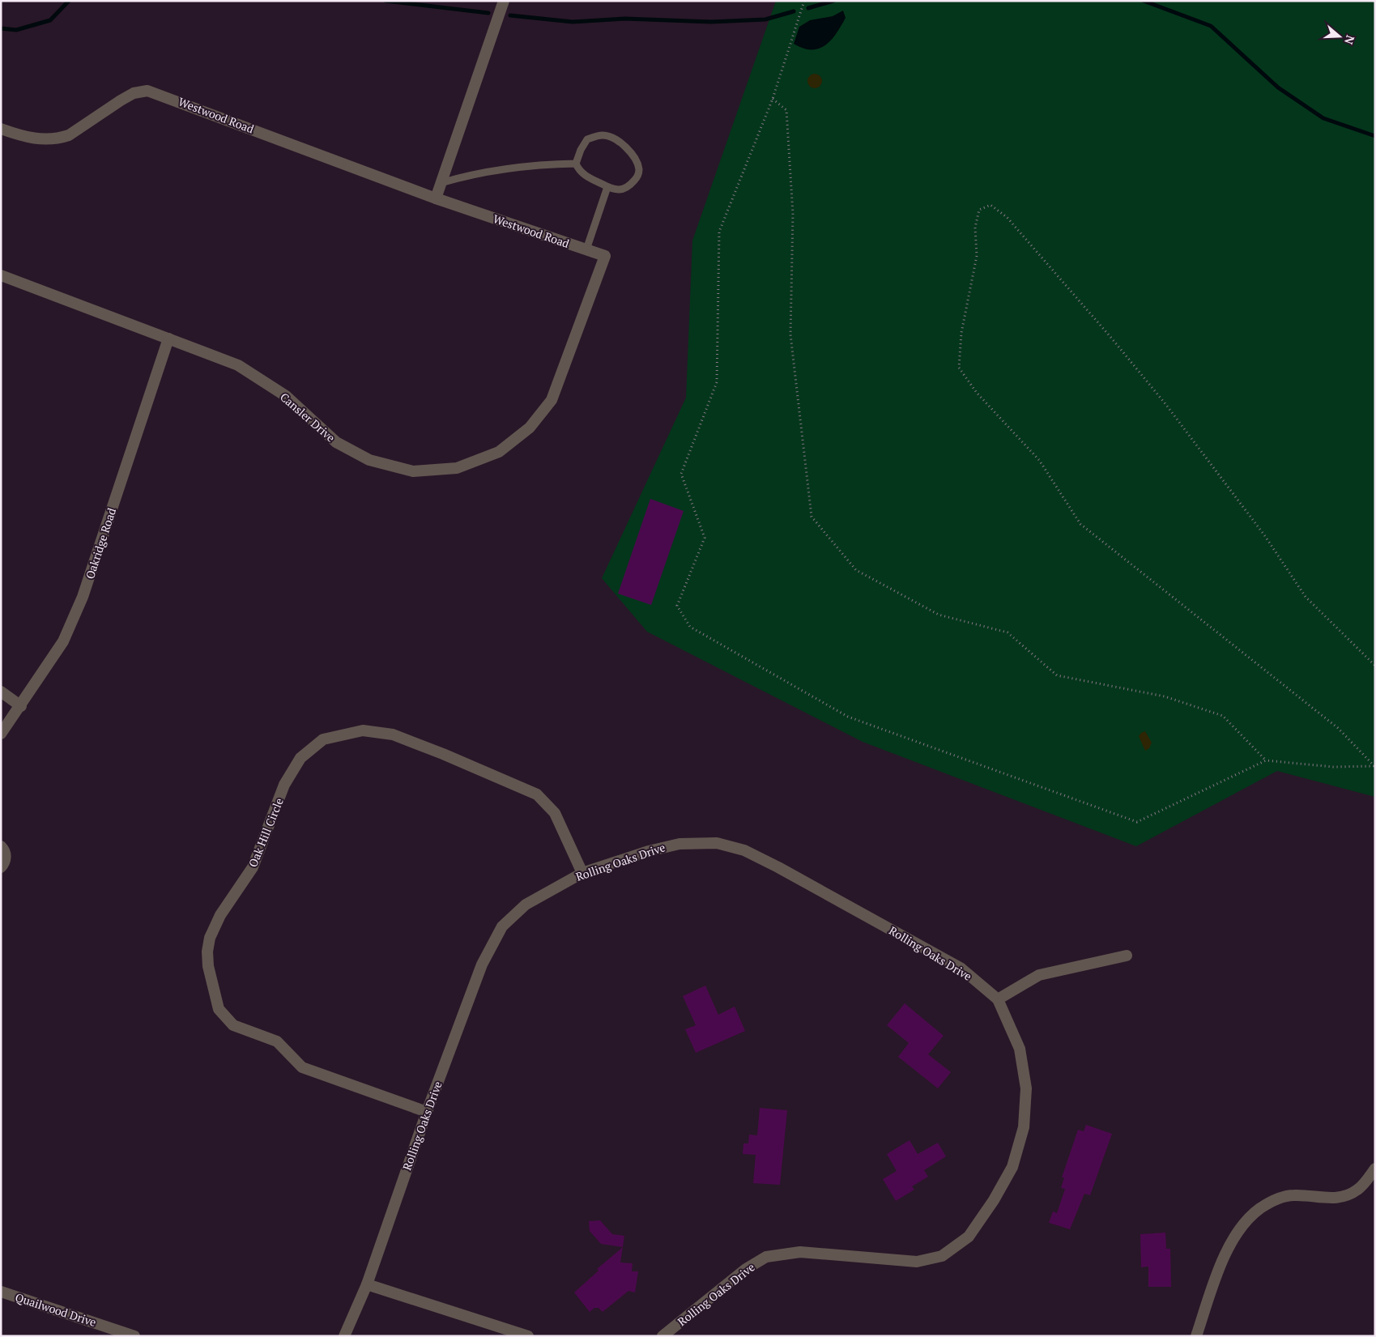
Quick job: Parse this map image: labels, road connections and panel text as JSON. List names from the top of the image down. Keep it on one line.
{"streets":{"street":["Westwood Road","Cansler Drive","Oakridge Road","Oak Hill Circle","Rolling Oaks Drive","Quailwood Drive"]},"crossings":[["Westwood Road","Cansler Drive"],["Cansler Drive","Oakridge Road"],["Oak Hill Circle","Rolling Oaks Drive"]],"north":"right"}
